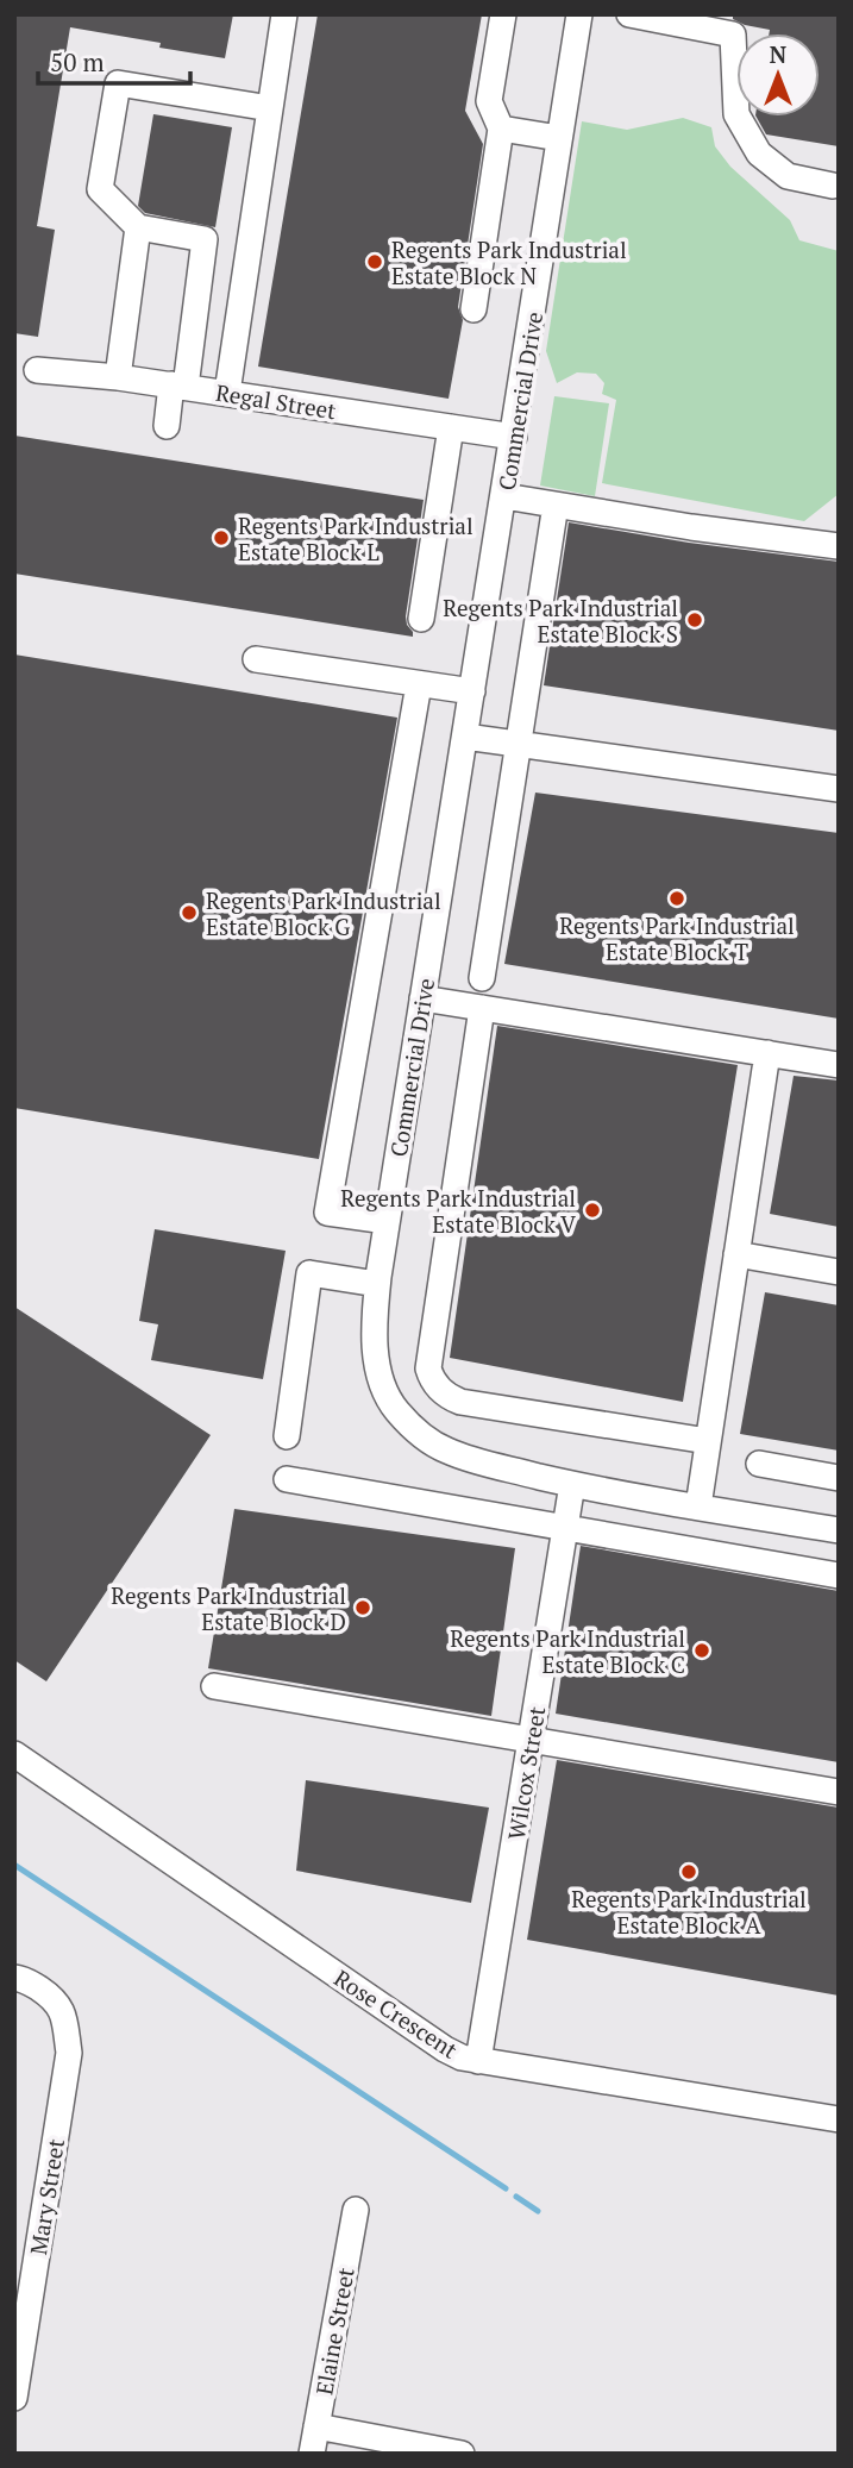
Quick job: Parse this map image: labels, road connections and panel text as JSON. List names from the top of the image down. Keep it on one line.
{"streets":{"street":["Regal Street","Commercial Drive","Wilcox Street","Rose Crescent","Mary Street","Elaine Street"]},"crossings":[["Regal Street","Commercial Drive"],["Commercial Drive","Wilcox Street"],["Wilcox Street","Rose Crescent"]],"places":["Regents Park Industrial Estate Block N","Regents Park Industrial Estate Block L","Regents Park Industrial Estate Block S","Regents Park Industrial Estate Block T","Regents Park Industrial Estate Block G","Regents Park Industrial Estate Block V","Regents Park Industrial Estate Block D","Regents Park Industrial Estate Block C","Regents Park Industrial Estate Block A"],"scale_bar":"50 m","north":"top"}
